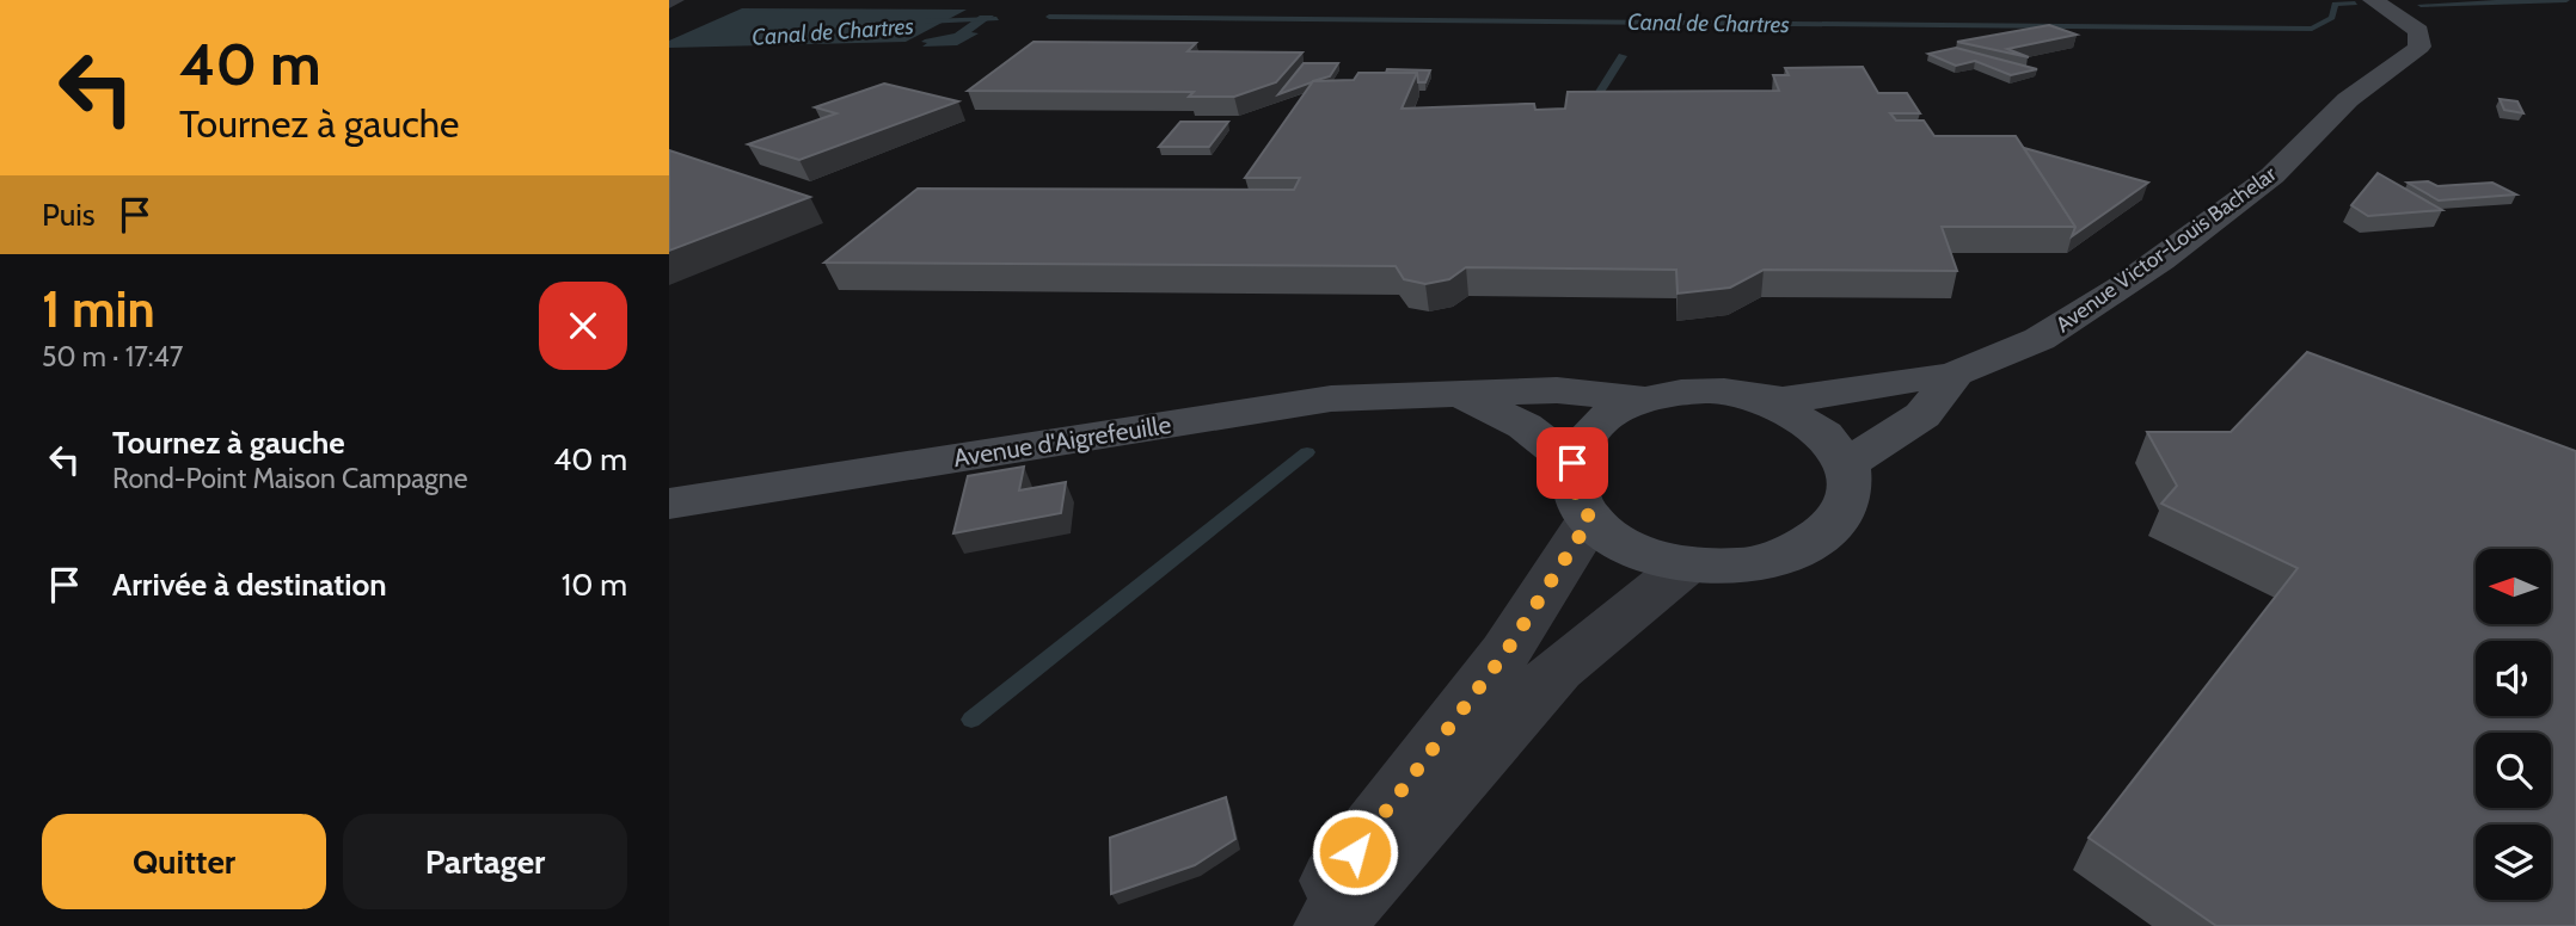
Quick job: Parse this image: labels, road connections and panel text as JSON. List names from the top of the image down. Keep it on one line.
{"streets":{"main road":["Avenue Victor-Louis Bachelar","Avenue d'Aigrefeuille"]},"crossings":[["Avenue Victor-Louis Bachelar","Avenue d'Aigrefeuille"]],"water":["Canal de Chartres"],"north":"left","page":{"turn":["40 m","Tournez à gauche"],"then":"Puis","heading":["1 min","50 m · 17:47"],"list":[{"name":"Tournez à gauche","note":"Rond-Point Maison Campagne","value":"40 m"},{"name":"Arrivée à destination","value":"10 m"}],"buttons":["Quitter","Partager"]}}
